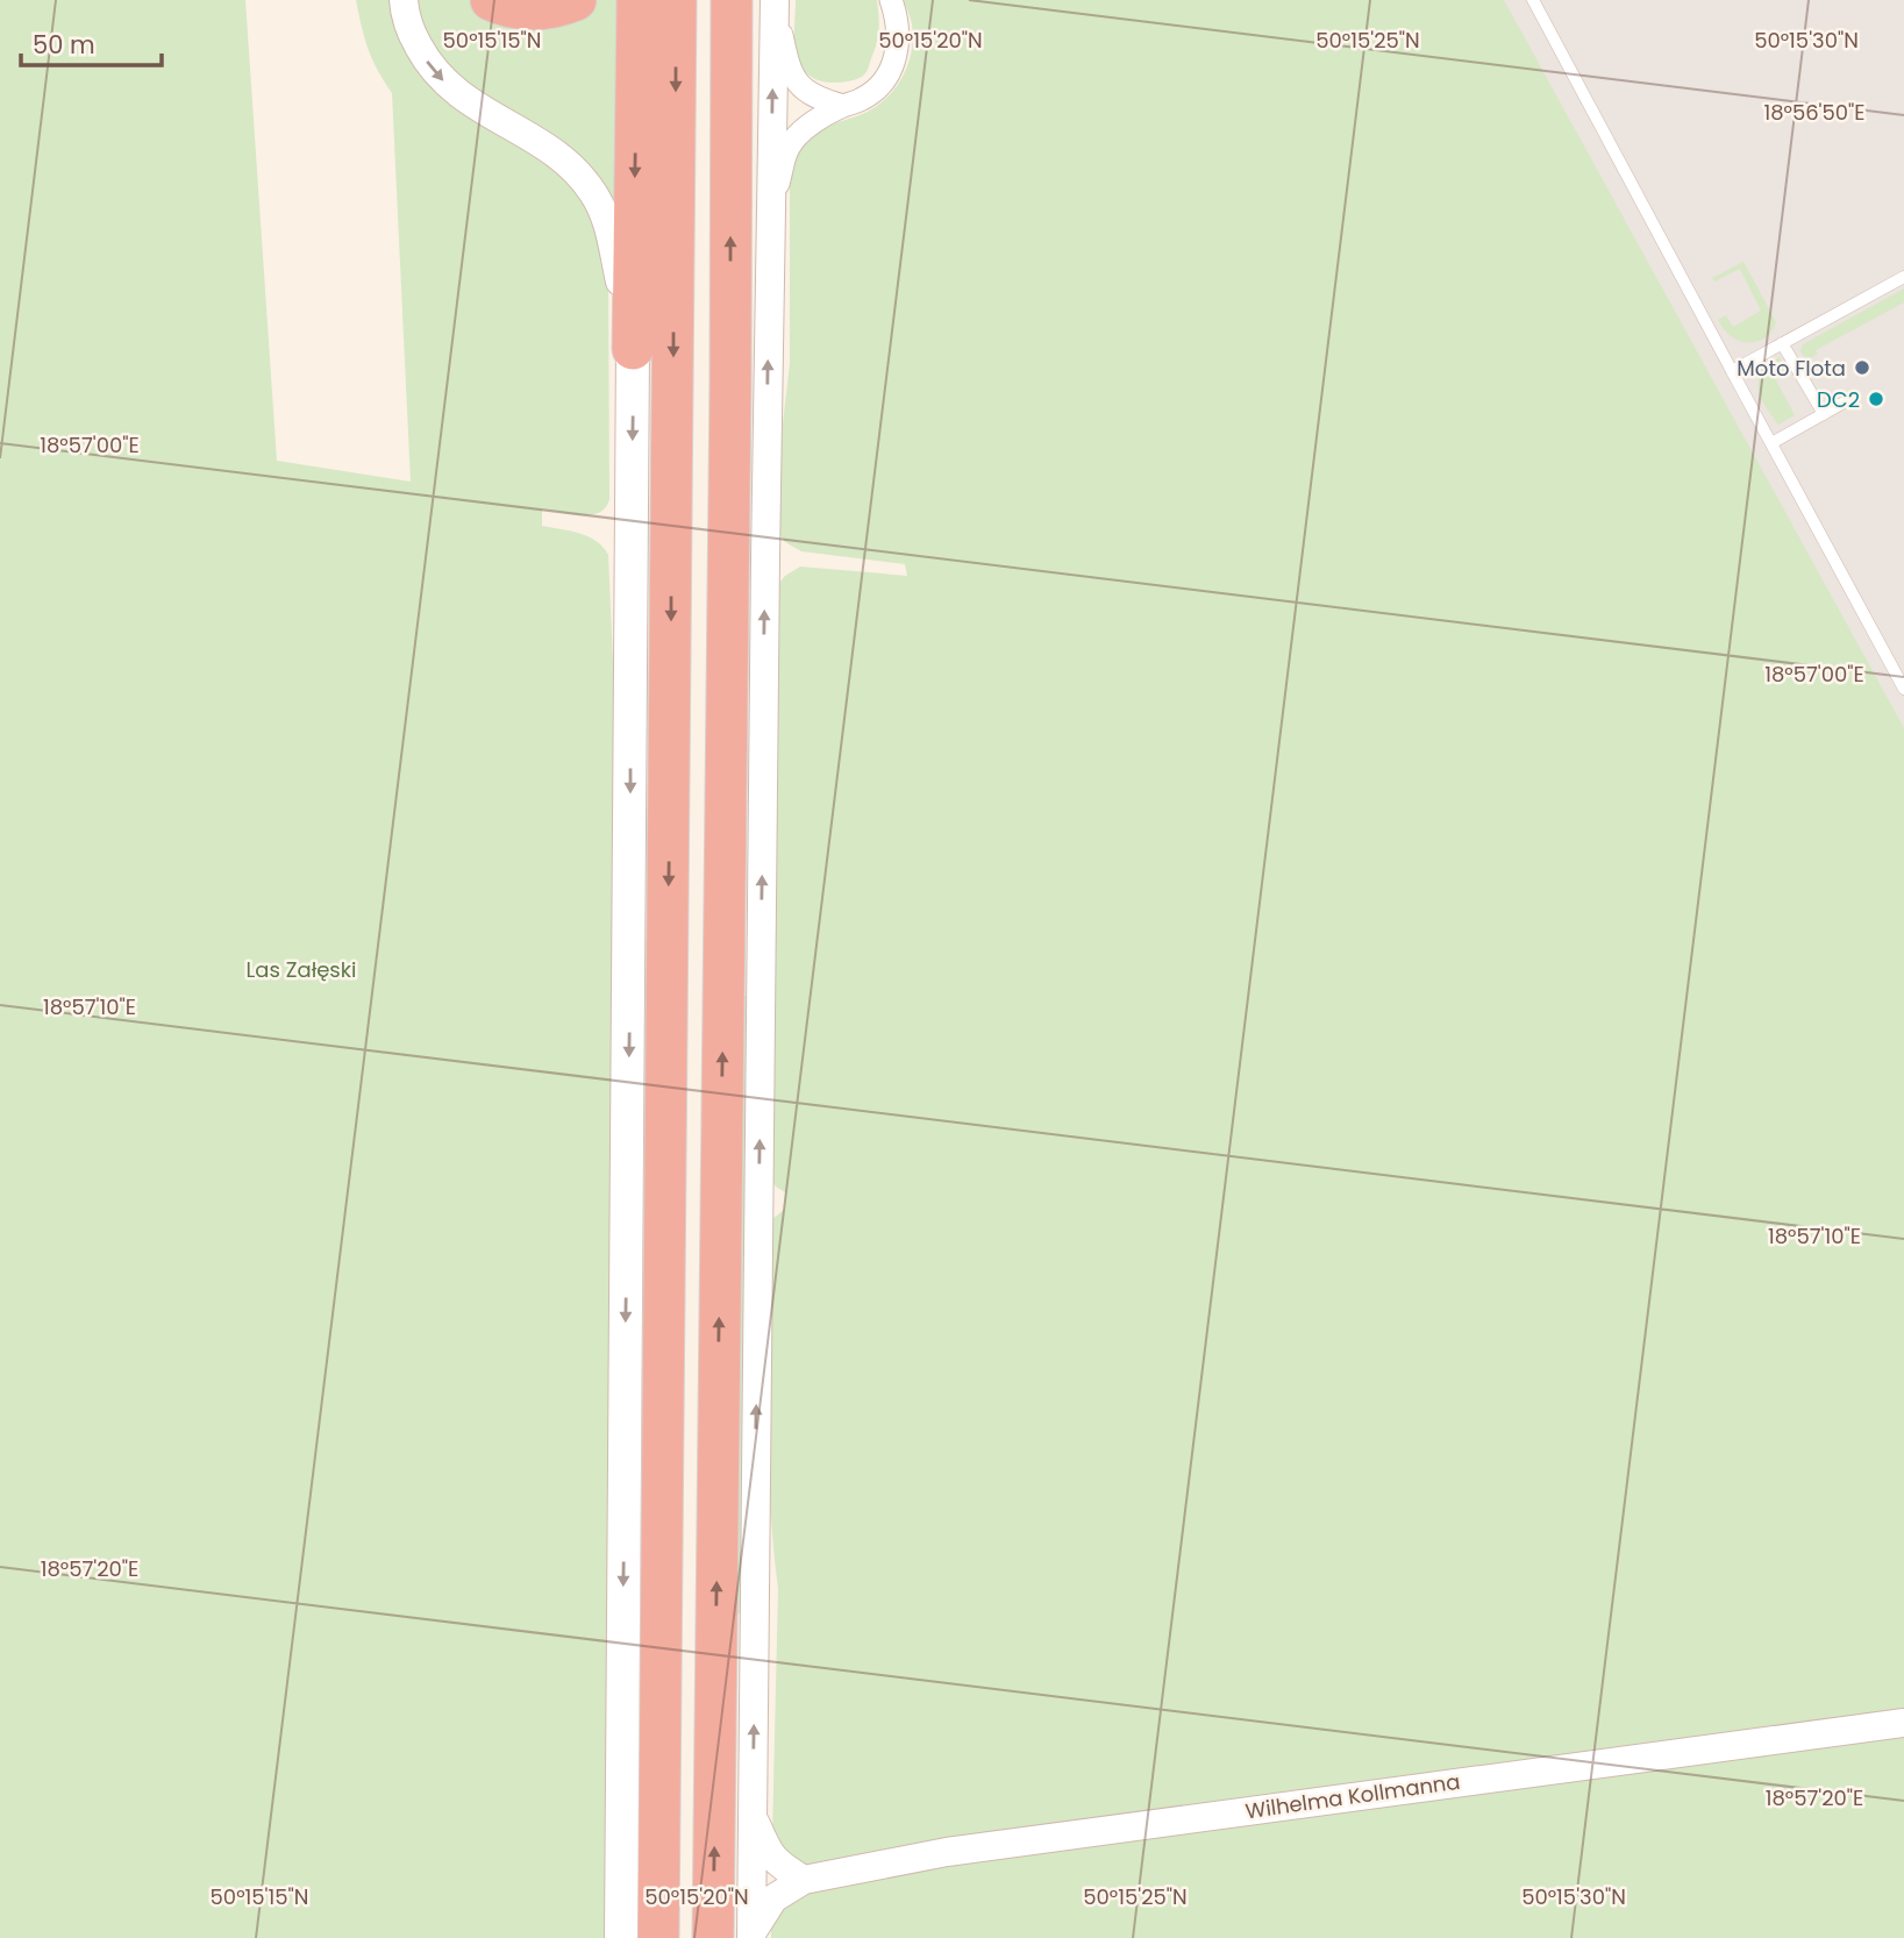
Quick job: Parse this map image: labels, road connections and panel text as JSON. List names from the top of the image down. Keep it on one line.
{"streets":{"street":["Wilhelma Kollmanna"]},"parks":["Las Załęski"],"places":["Moto Flota","DC2"],"scale_bar":"50 m","coordinates":["50°15'15\"N","50°15'20\"N","50°15'25\"N","50°15'30\"N","18°56'50\"E","18°57'00\"E","18°57'10\"E","18°57'20\"E"]}
